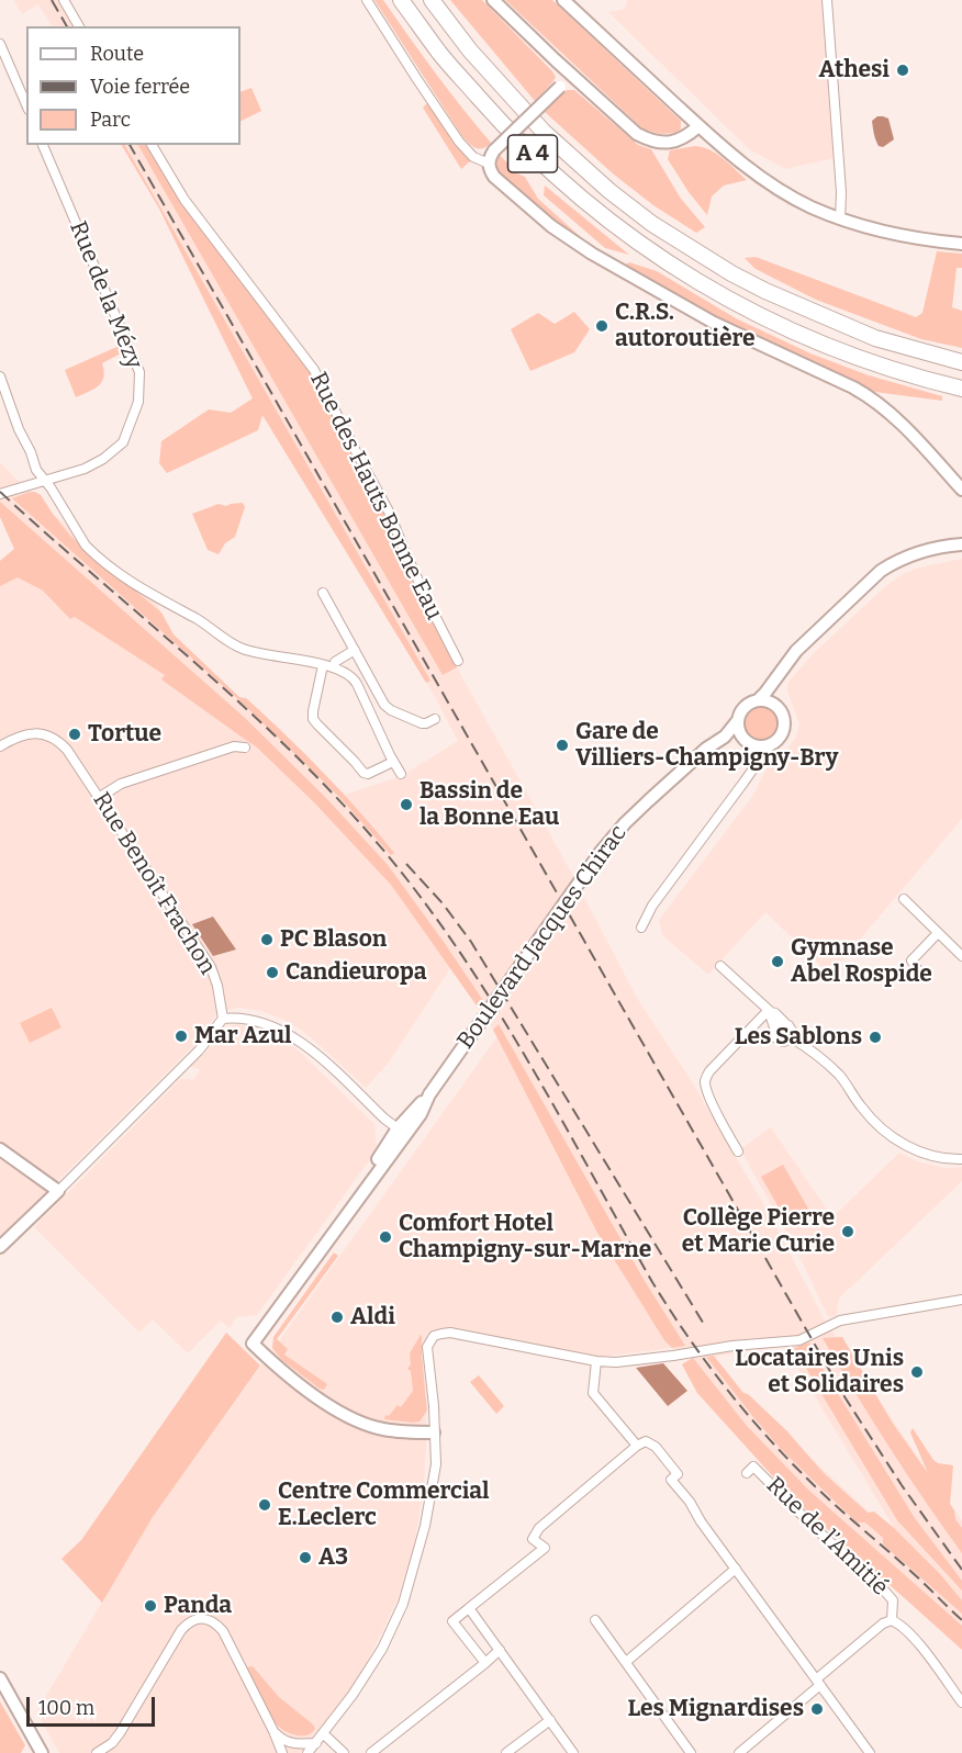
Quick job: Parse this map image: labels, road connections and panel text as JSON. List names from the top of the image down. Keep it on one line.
{"streets":{"highway":["A 4"],"main road":["Boulevard Jacques Chirac"],"street":["Rue de la Mézy","Rue des Hauts Bonne Eau","Rue Benoît Frachon","Rue de l’Amitié"]},"places":["Athesi","C.R.S. autoroutière","Tortue","Gare de Villiers-Champigny-Bry","Bassin de la Bonne Eau","PC Blason","Gymnase Abel Rospide","Candieuropa","Mar Azul","Les Sablons","Collège Pierre et Marie Curie","Comfort Hotel Champigny-sur-Marne","Aldi","Locataires Unis et Solidaires","Centre Commercial E.Leclerc","A3","Panda","Les Mignardises"],"legend":["Route","Voie ferrée","Parc"],"scale_bar":"100 m"}
